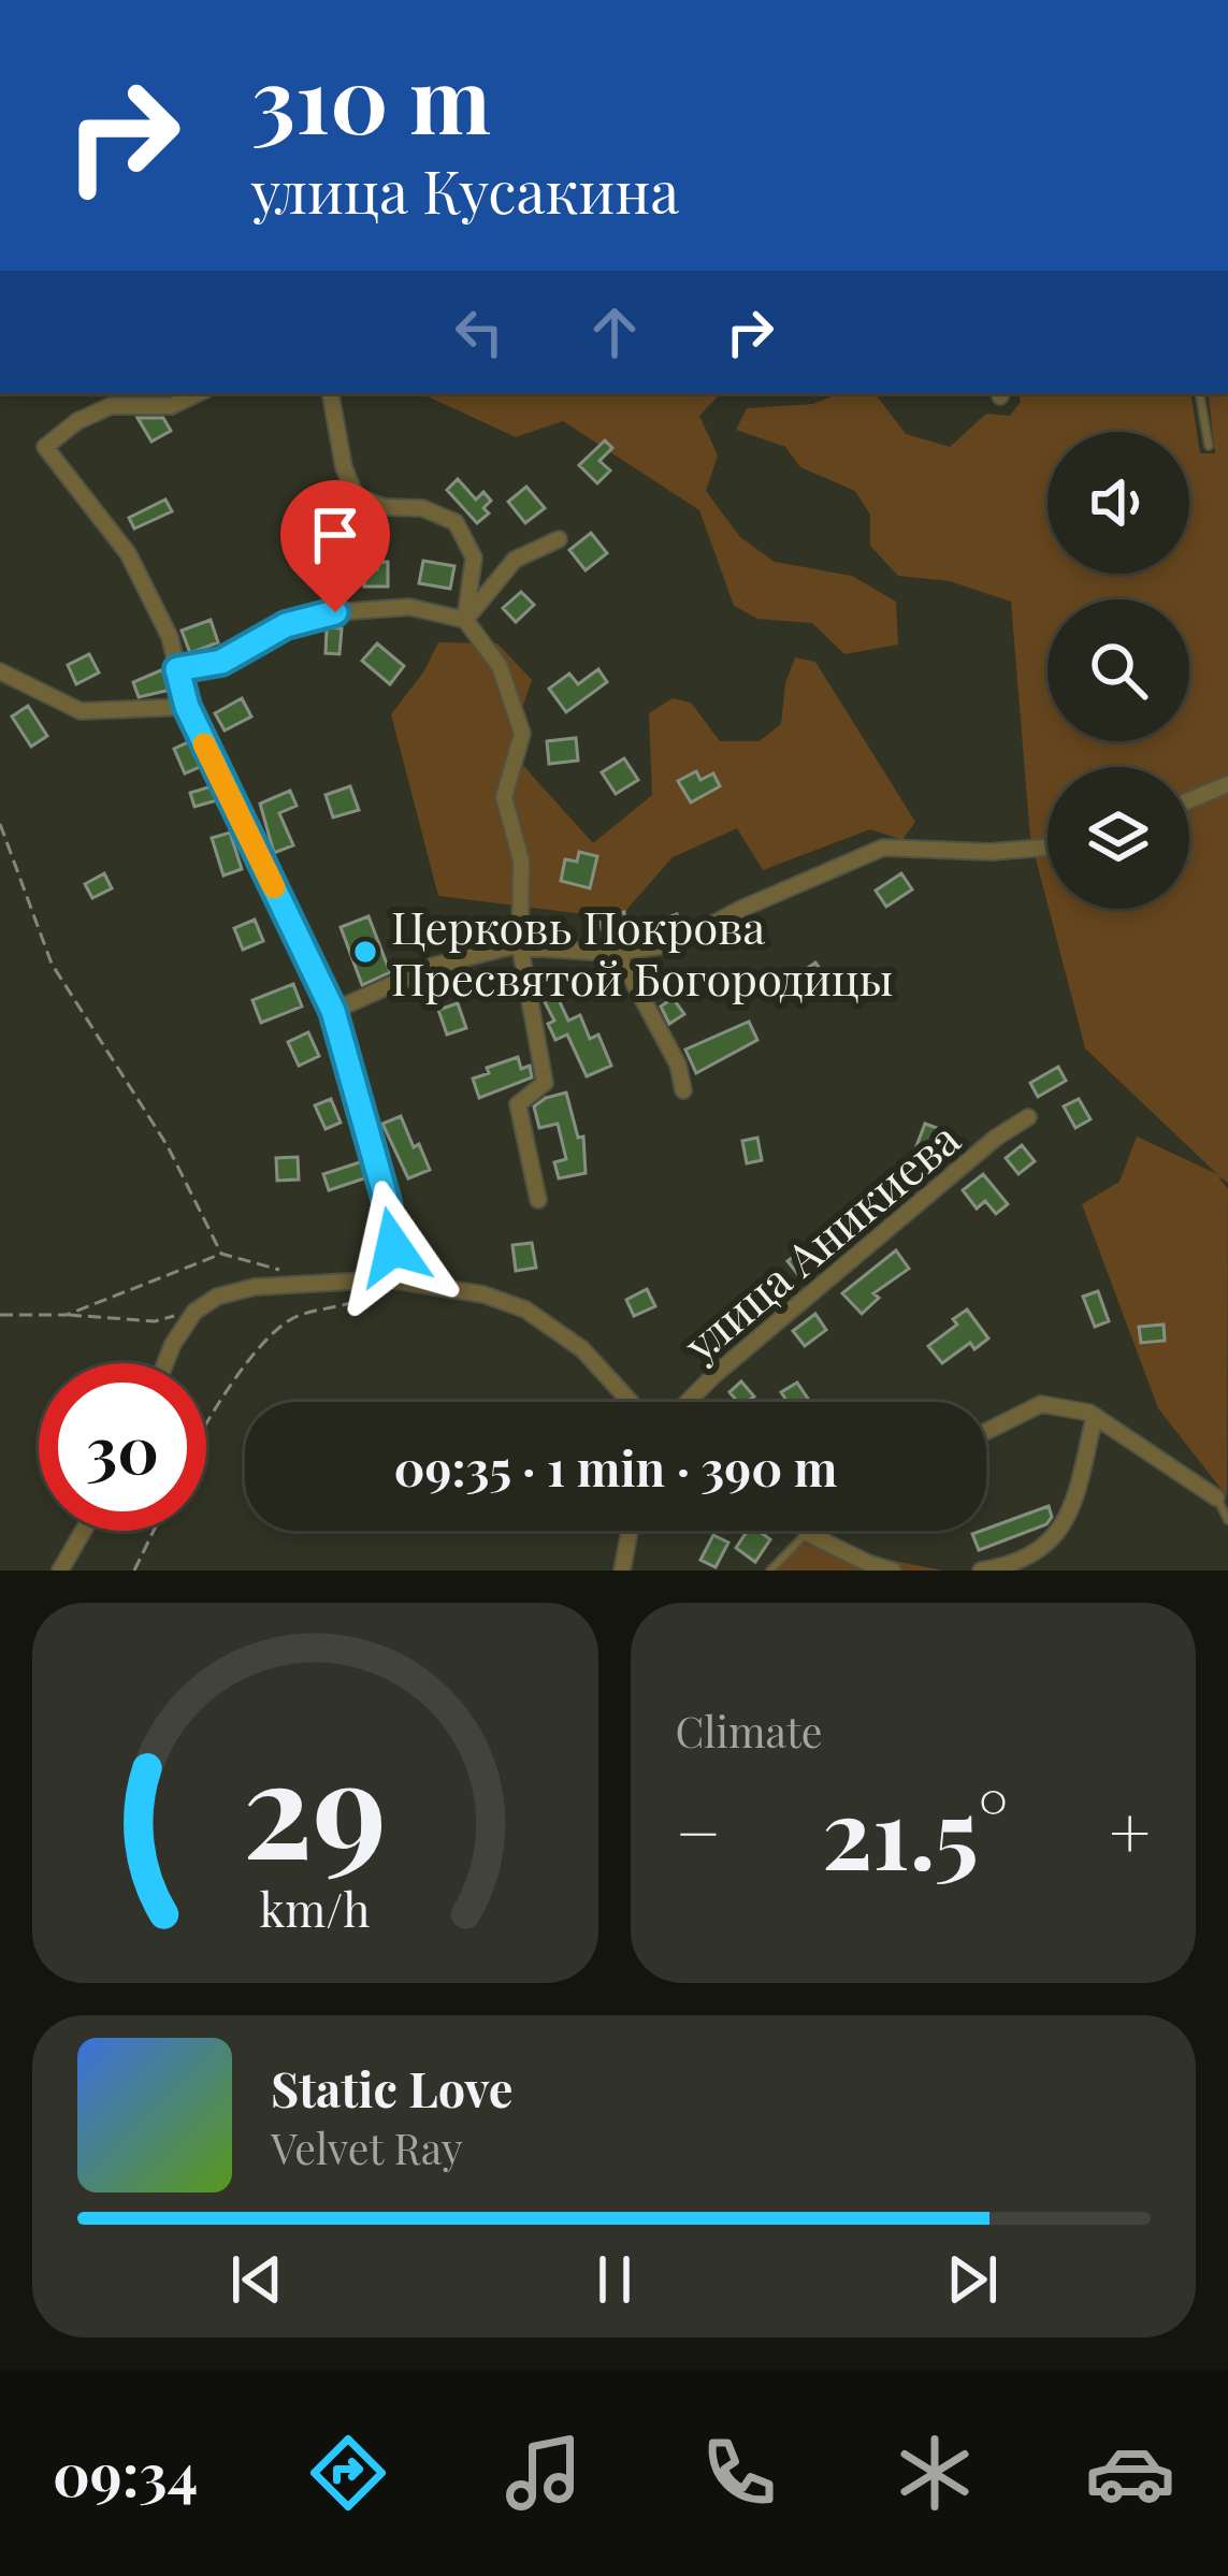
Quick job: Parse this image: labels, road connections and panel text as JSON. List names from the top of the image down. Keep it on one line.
{"streets":{"street":["улица Аникиева"]},"places":["Церковь Покрова Пресвятой Богородицы"],"page":{"turn":["310 m","улица Кусакина"],"limit":"30","trip":"09:35 · 1 min · 390 m","tile":"Climate","heat":["−","21.5°","+"],"song":["Static Love","Velvet Ray"],"tabs":"09:34","gauge":["29","km/h"]}}
